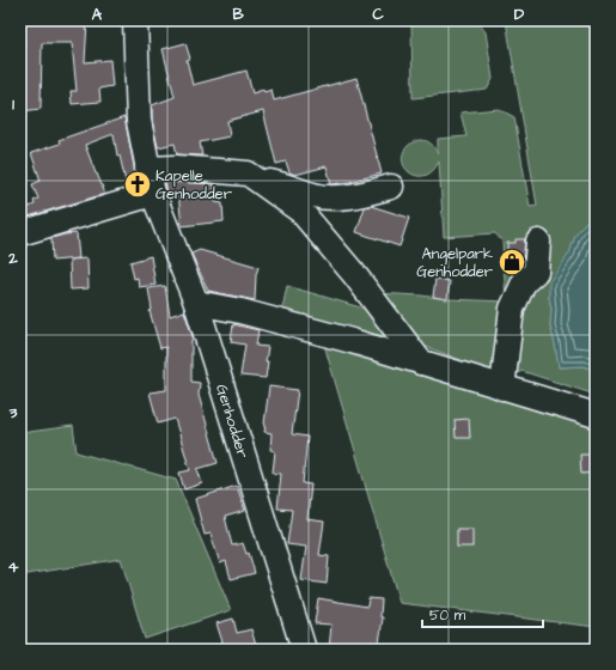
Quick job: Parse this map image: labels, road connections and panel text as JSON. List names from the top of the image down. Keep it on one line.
{"streets":{"street":["Genhodder"]},"places":{"church":["Kapelle Genhodder"],"shop":["Angelpark Genhodder"]},"scale_bar":"50 m","grid":{"columns":["A","B","C","D"],"rows":["1","2","3","4"]}}
